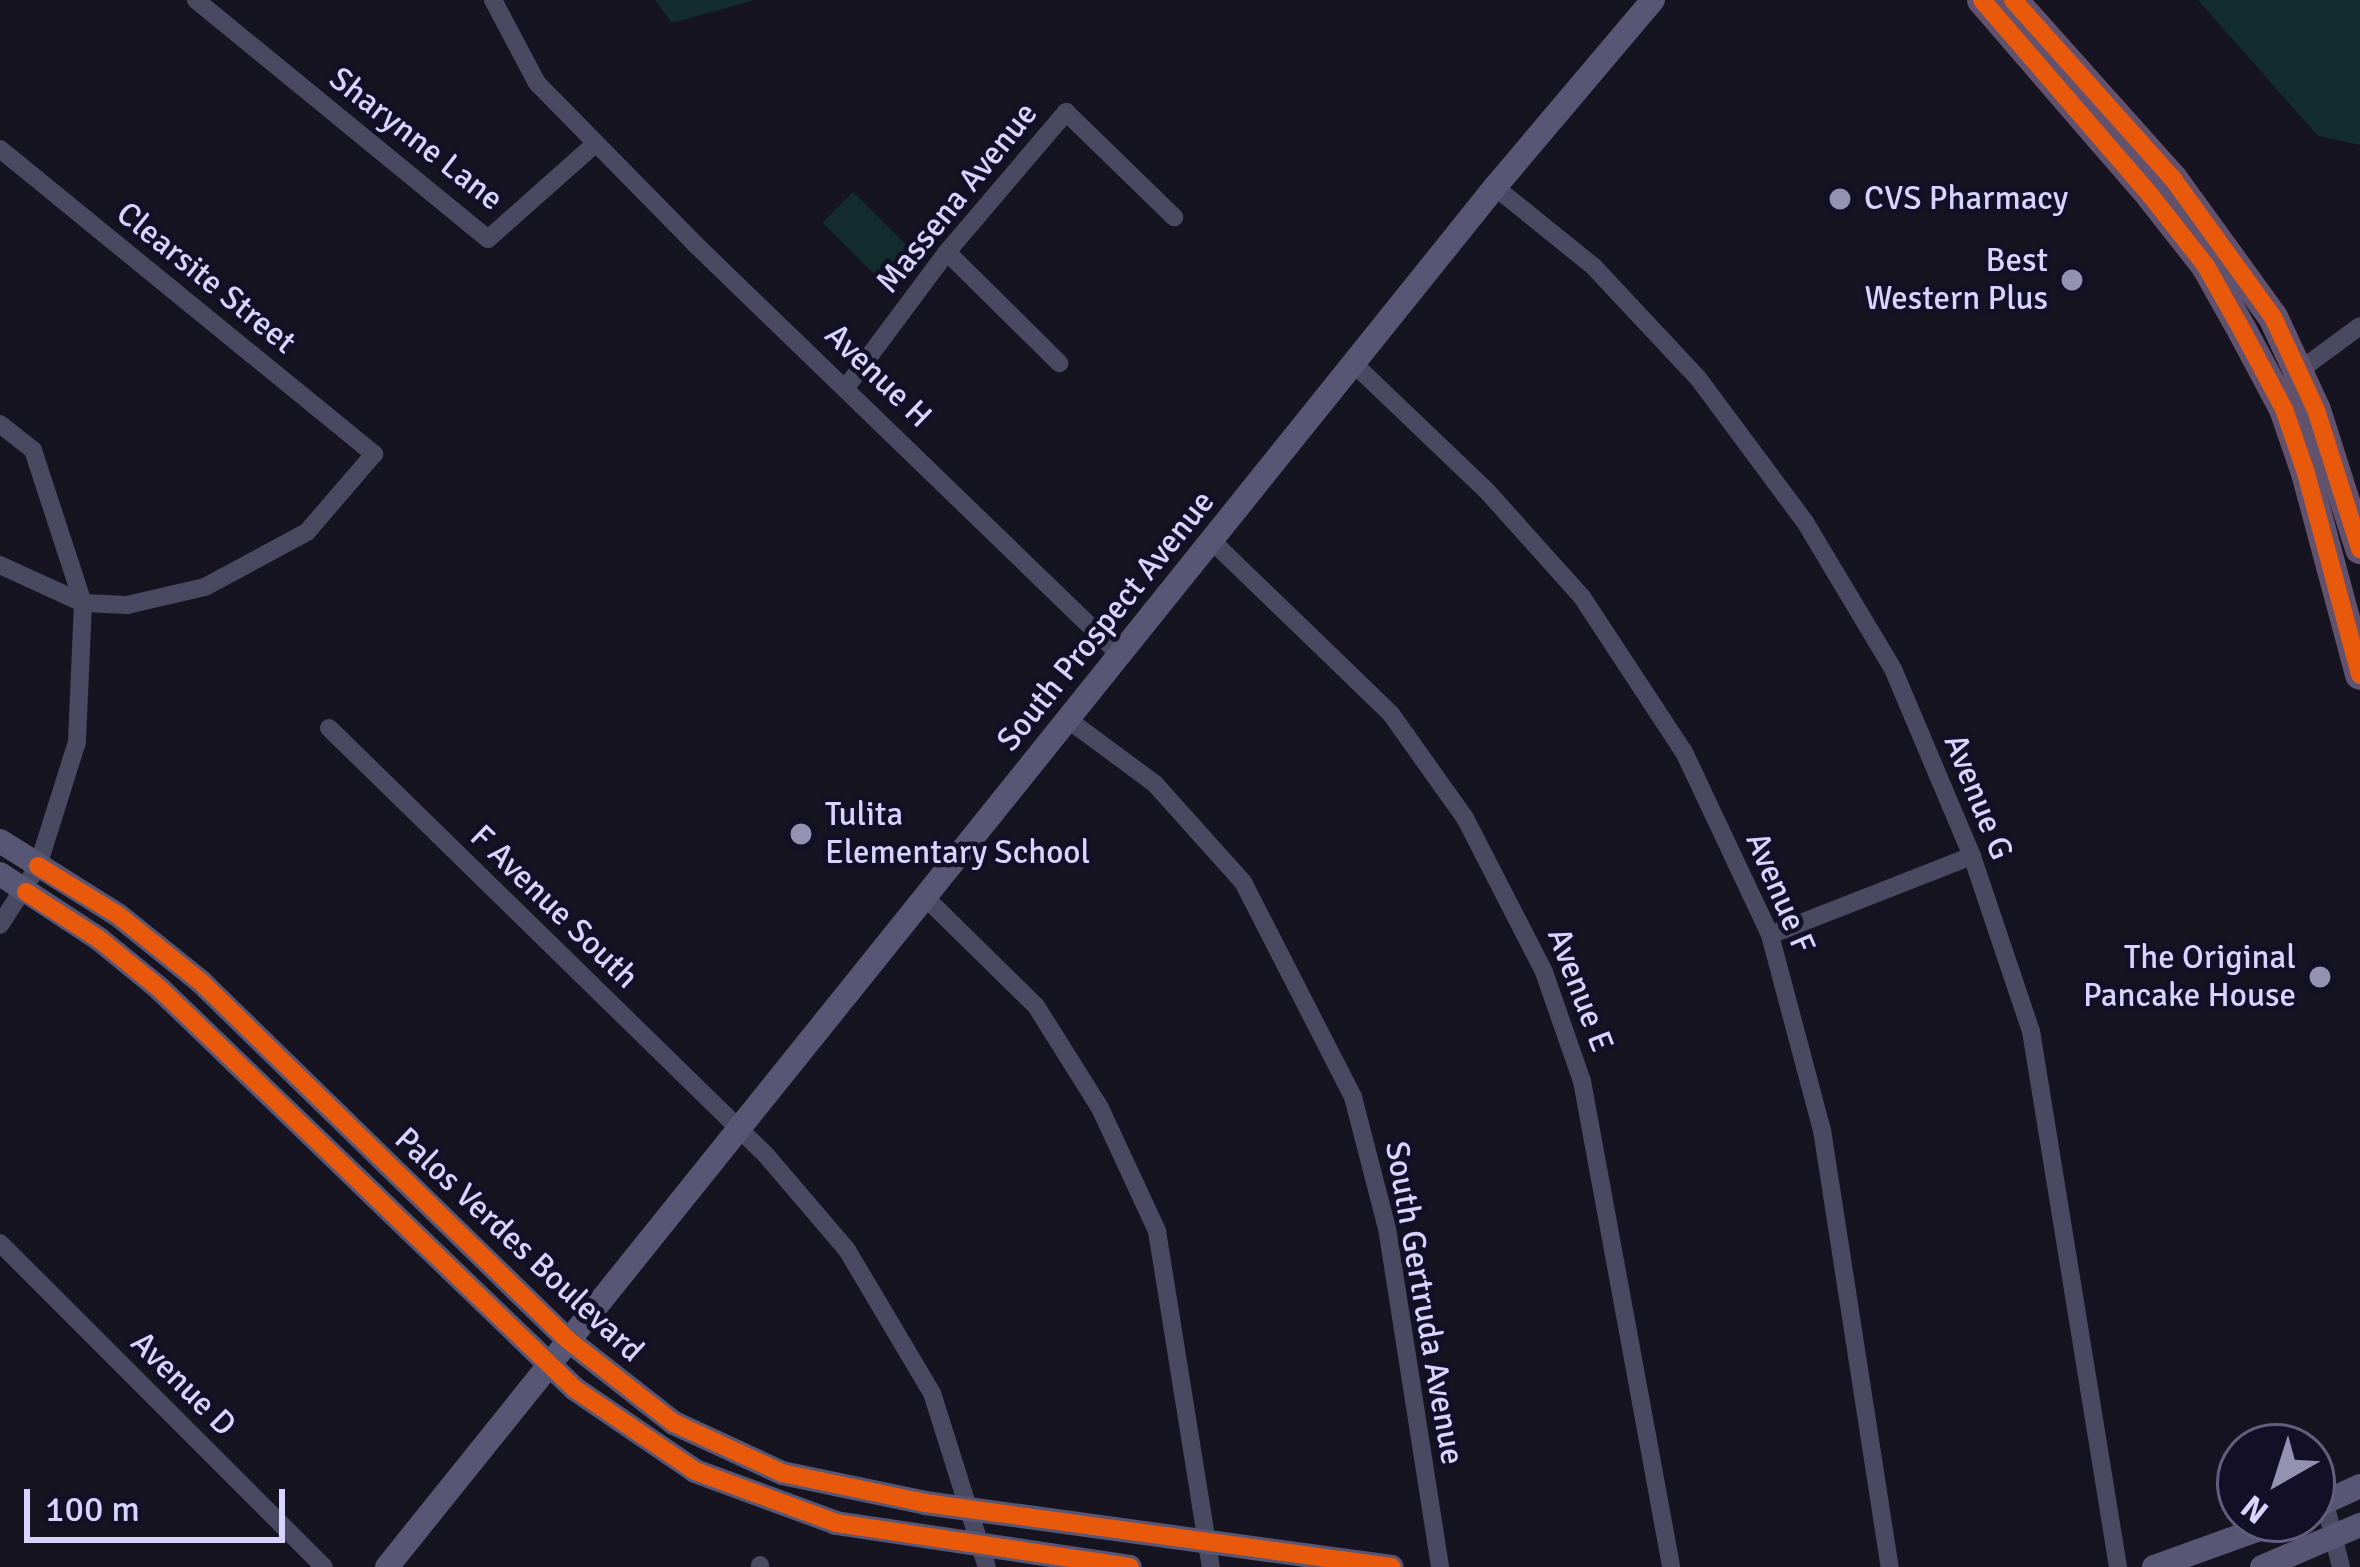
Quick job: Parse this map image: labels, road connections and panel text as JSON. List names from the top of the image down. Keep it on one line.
{"streets":{"main road":["South Prospect Avenue","Palos Verdes Boulevard"],"street":["Sharynne Lane","Massena Avenue","Clearsite Street","Avenue H","Avenue G","Avenue F","F Avenue South","Avenue E","South Gertruda Avenue","Avenue D"]},"crossings":[["Sharynne Lane","Avenue H"],["Massena Avenue","Avenue H"],["Avenue H","South Prospect Avenue"],["South Prospect Avenue","Avenue G"],["South Prospect Avenue","Avenue F"],["South Prospect Avenue","F Avenue South"],["South Prospect Avenue","Avenue E"],["South Prospect Avenue","Palos Verdes Boulevard"],["South Prospect Avenue","South Gertruda Avenue"],["F Avenue South","Palos Verdes Boulevard"]],"places":["CVS Pharmacy","Best Western Plus","Tulita Elementary School","The Original Pancake House"],"scale_bar":"100 m","north":"bottom left"}
